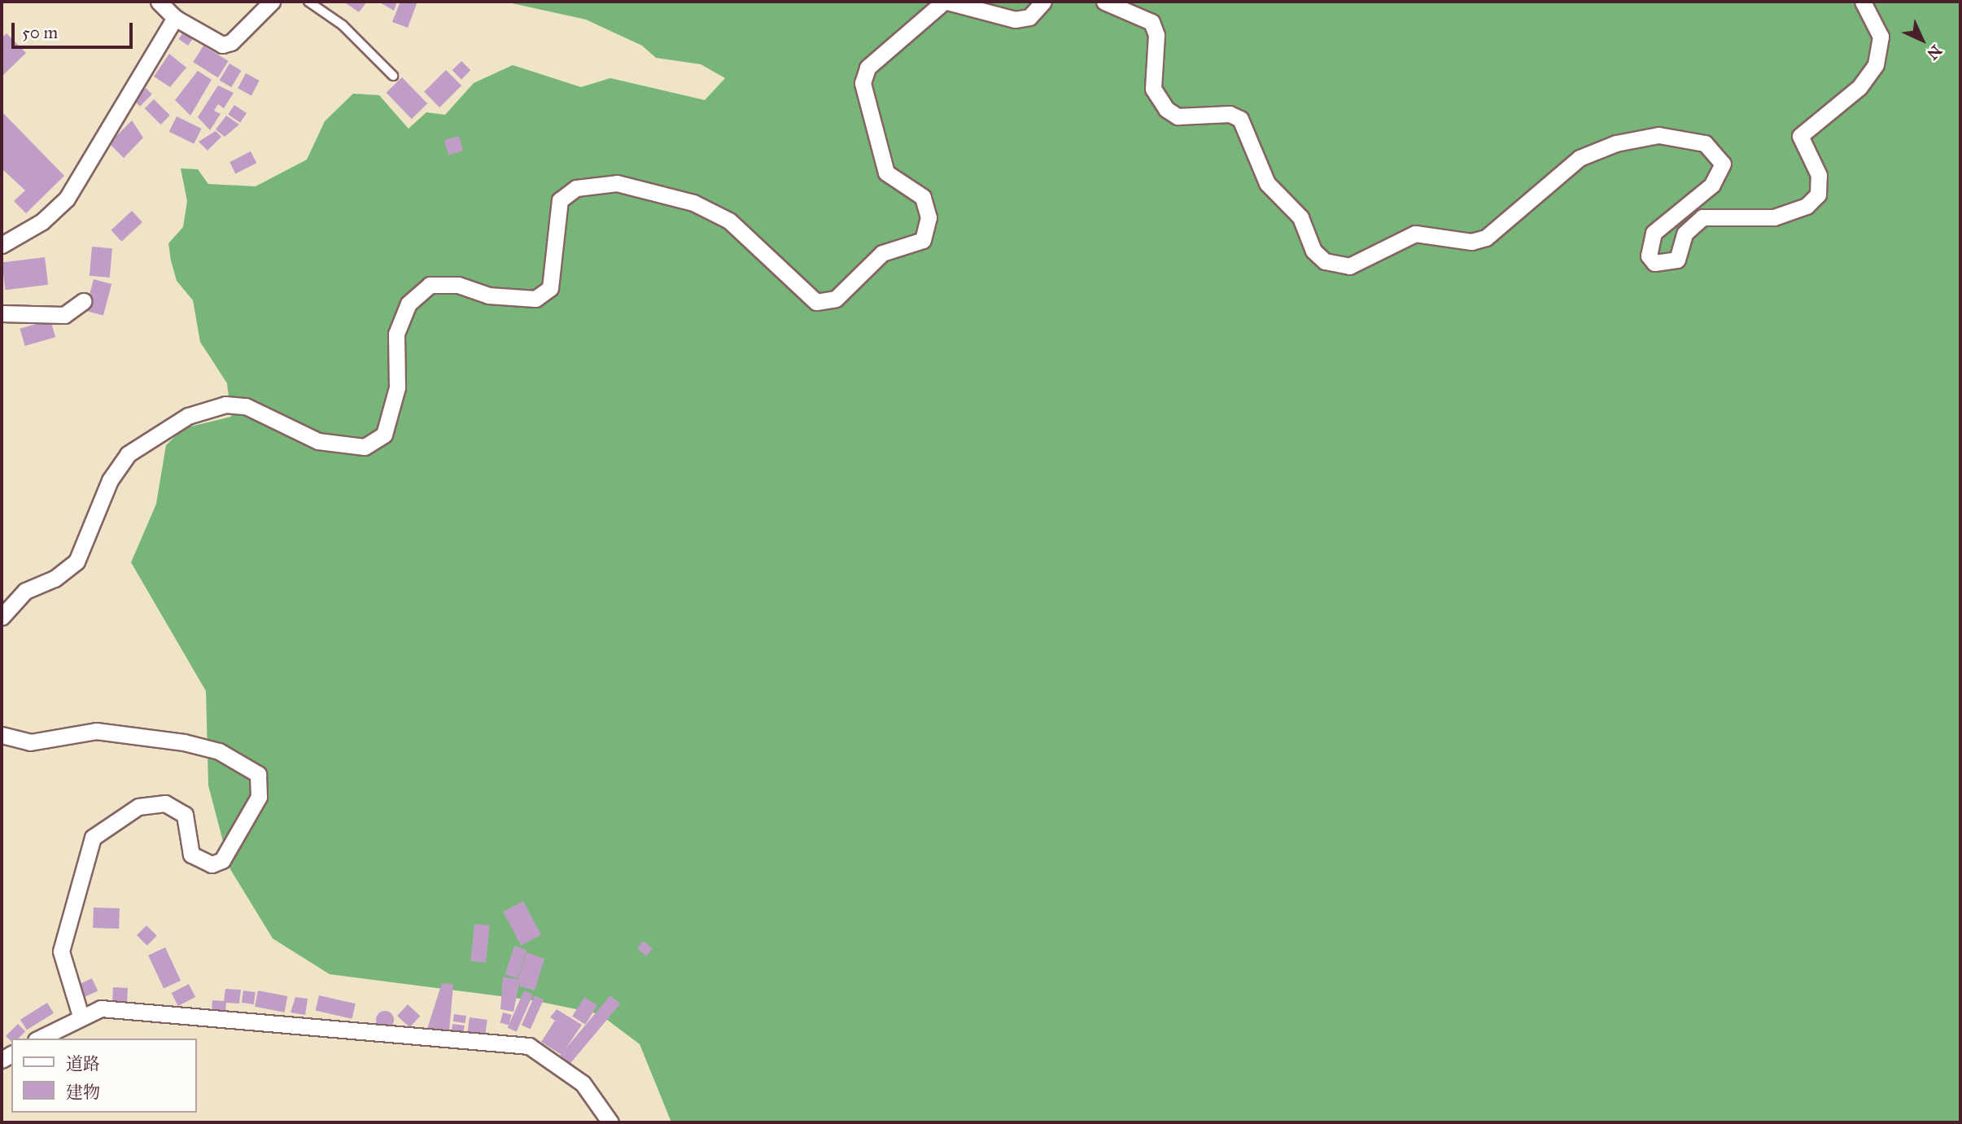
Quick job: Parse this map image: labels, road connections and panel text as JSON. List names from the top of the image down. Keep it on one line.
{"legend":["道路","建物"],"scale_bar":"50 m","north":"bottom right"}
